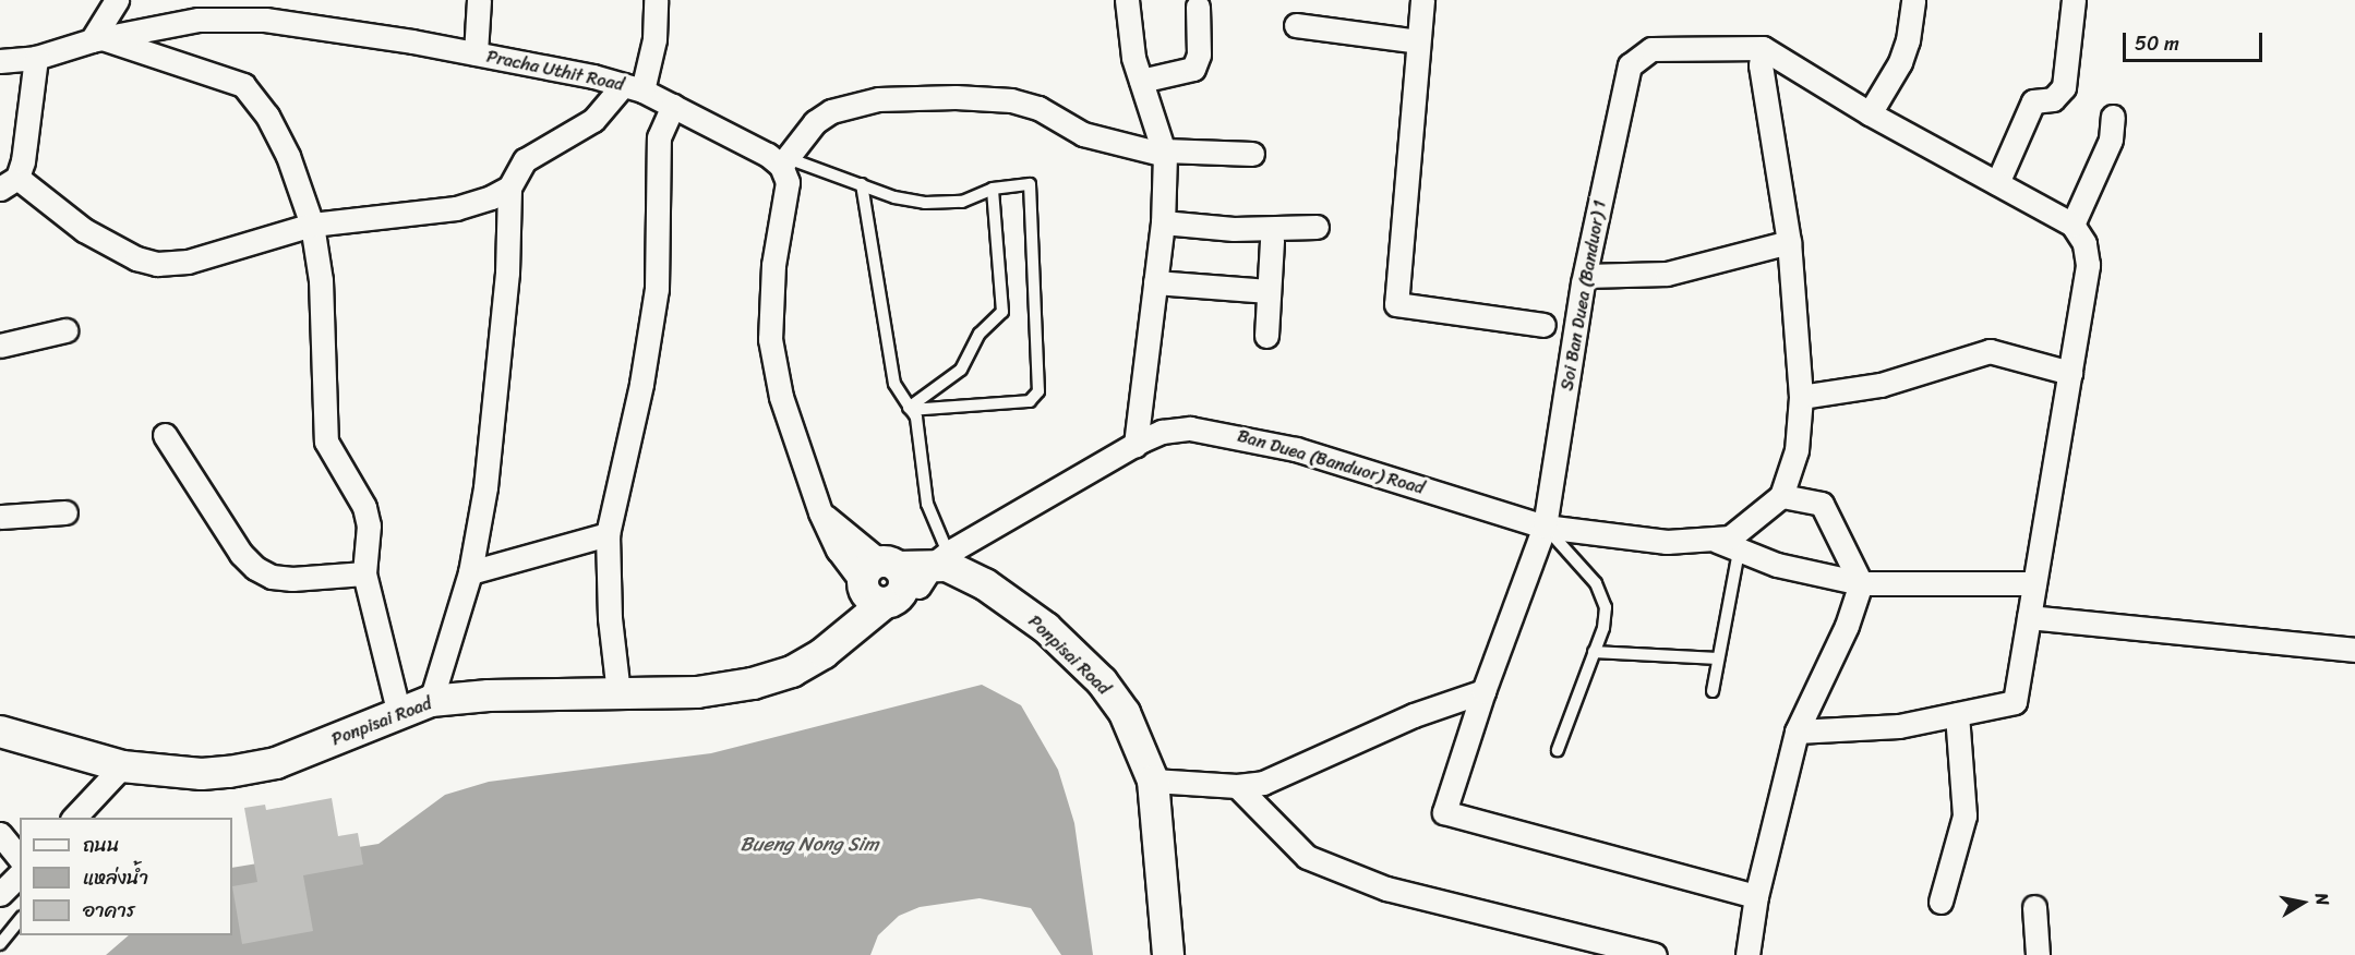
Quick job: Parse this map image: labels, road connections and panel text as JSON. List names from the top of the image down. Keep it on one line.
{"streets":{"street":["Pracha Uthit Road","Soi Ban Duea (Banduor) 1","Ban Duea (Banduor) Road","Ponpisai Road"]},"crossings":[["Soi Ban Duea (Banduor) 1","Ban Duea (Banduor) Road"],["Ban Duea (Banduor) Road","Ponpisai Road"]],"water":["Bueng Nong Sim"],"legend":["ถนน","แหล่งน้ำ","อาคาร"],"scale_bar":"50 m","north":"right"}
